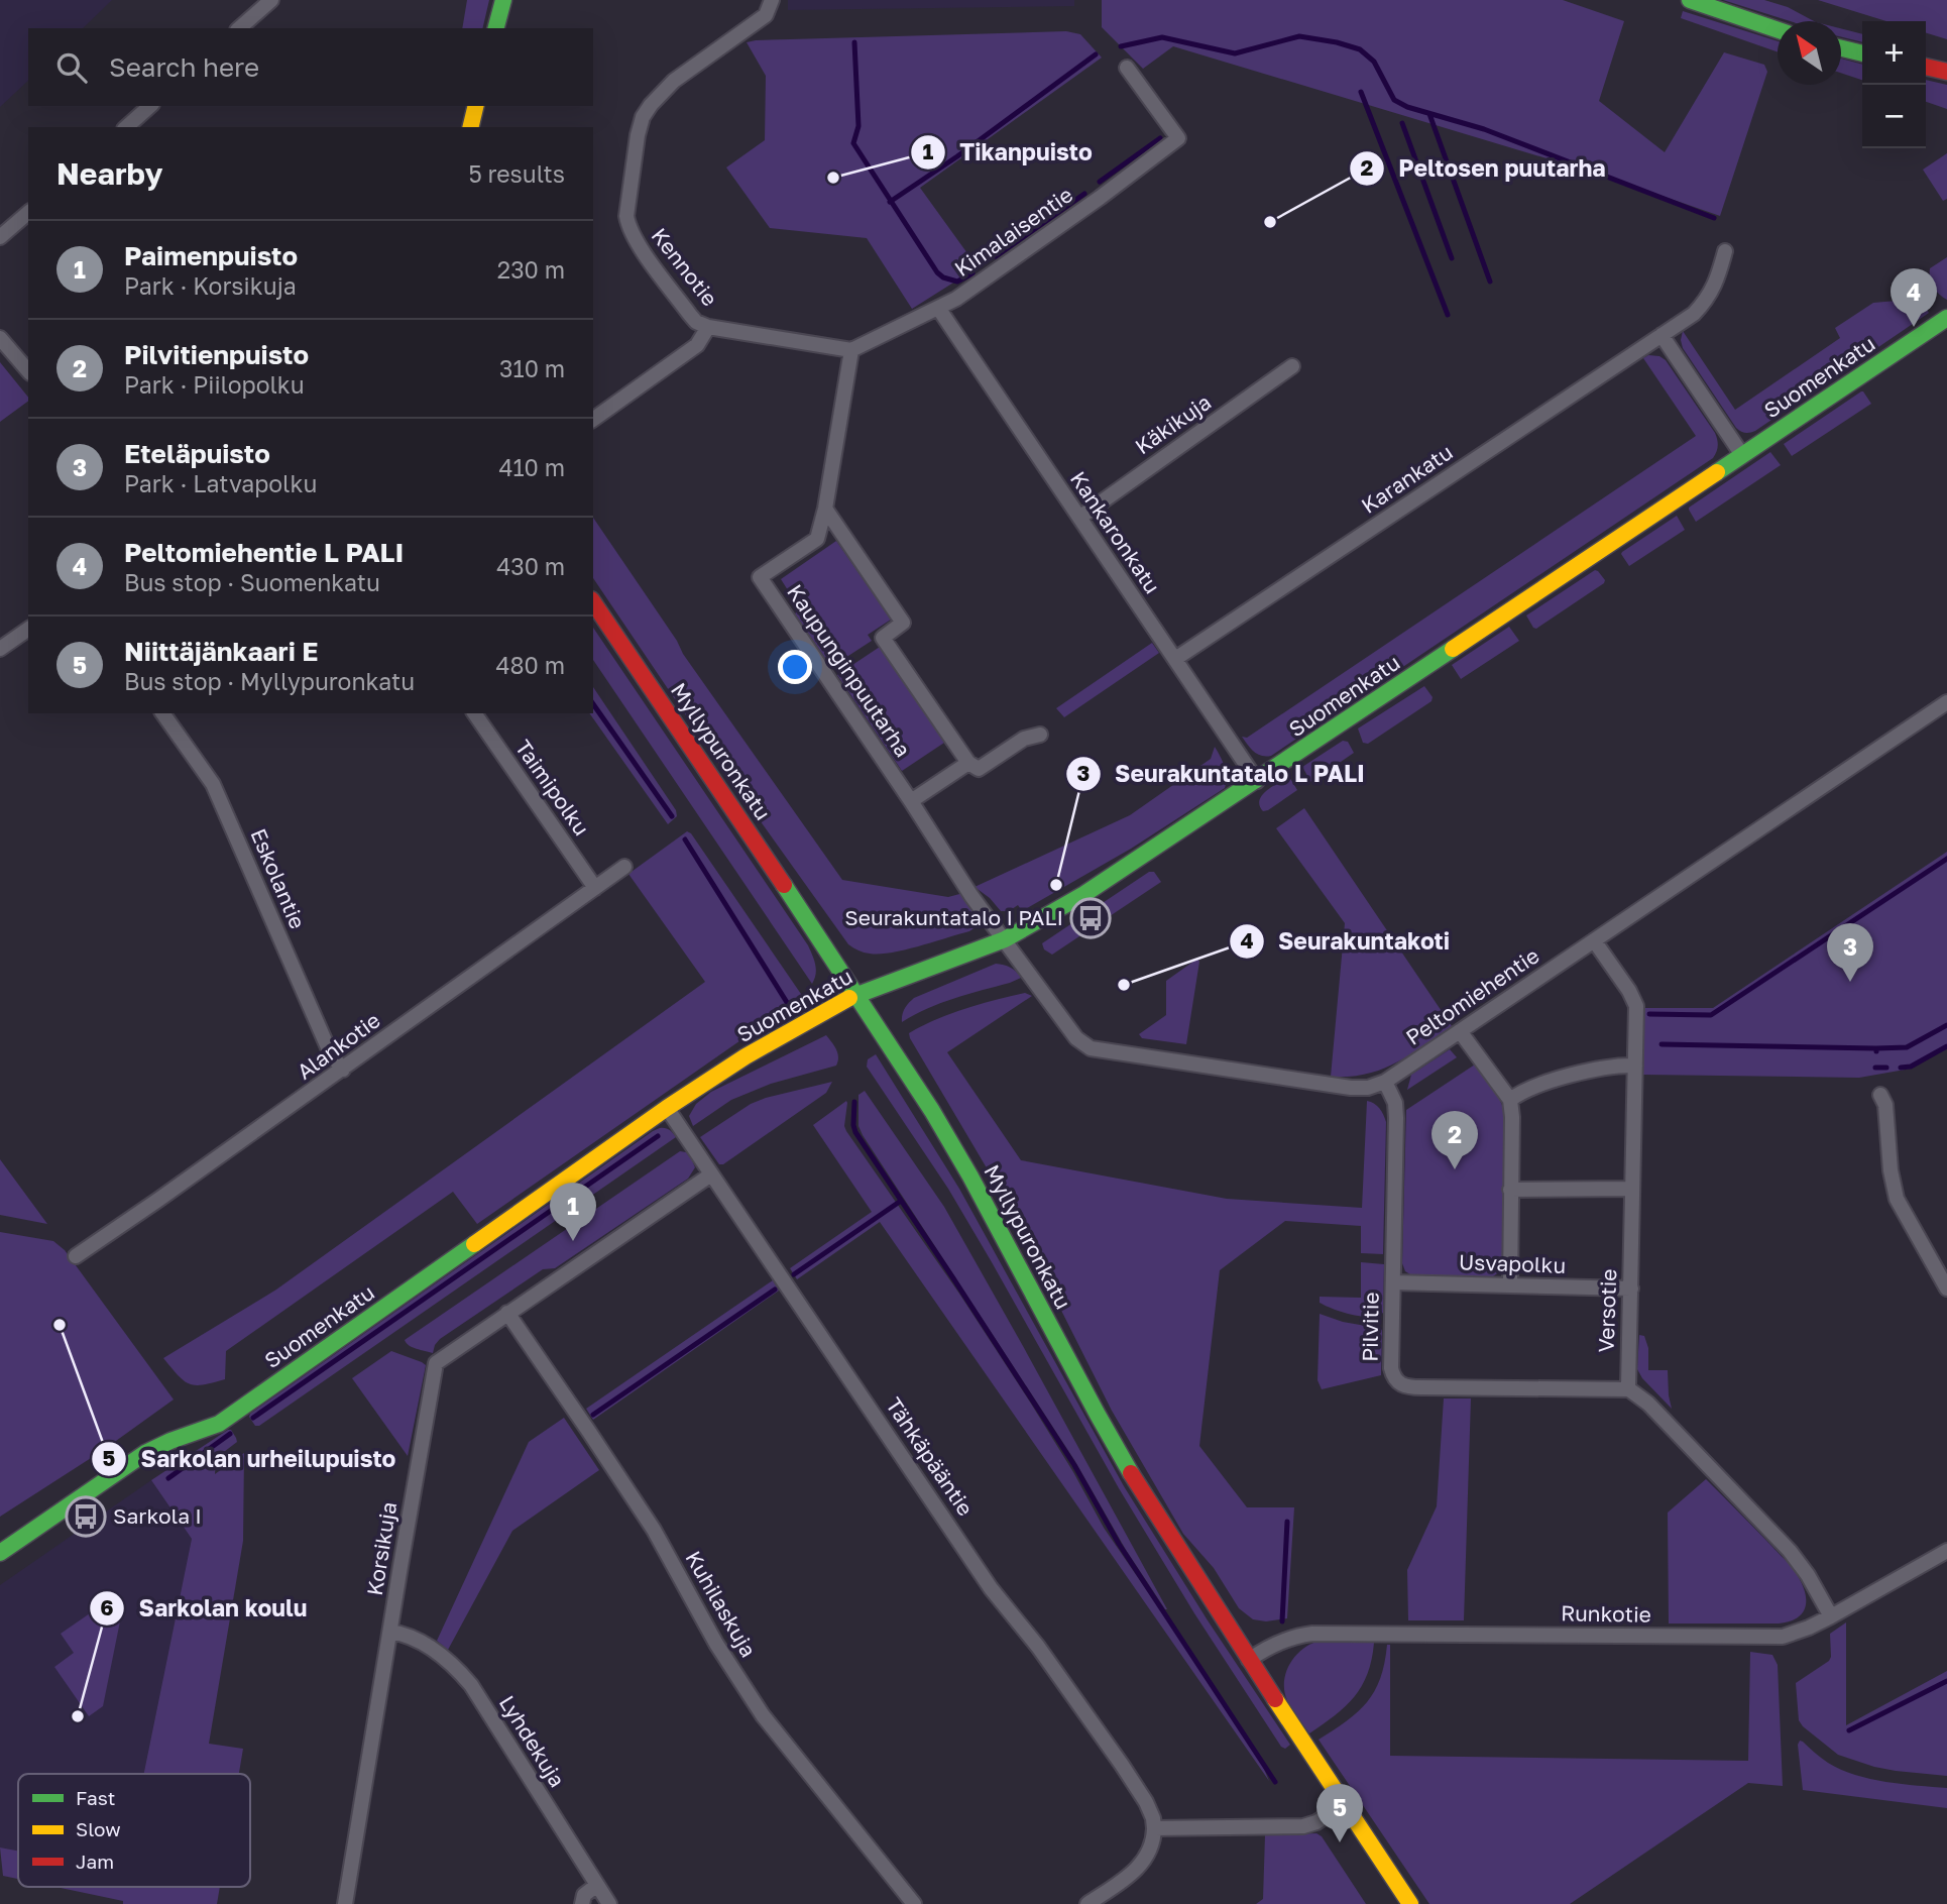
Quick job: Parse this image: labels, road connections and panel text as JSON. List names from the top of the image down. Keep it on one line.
{"streets":{"street":["Kimalaisentie","Kennotie","Suomenkatu","Käkikuja","Karankatu","Kankaronkatu","Kaupunginpuutarha","Myllypuronkatu","Taimipolku","Eskolantie","Peltomiehentie","Alankotie","Usvapolku","Versotie","Pilvitie","Tähkäpääntie","Korsikuja","Kuhilaskuja","Runkotie","Lyhdekuja"]},"crossings":[["Kimalaisentie","Kankaronkatu"],["Kennotie","Kaupunginpuutarha"],["Suomenkatu","Kankaronkatu"],["Suomenkatu","Kaupunginpuutarha"],["Suomenkatu","Myllypuronkatu"],["Suomenkatu","Peltomiehentie"],["Suomenkatu","Tähkäpääntie"],["Käkikuja","Kankaronkatu"],["Karankatu","Kankaronkatu"],["Kaupunginpuutarha","Peltomiehentie"],["Myllypuronkatu","Runkotie"],["Taimipolku","Alankotie"],["Eskolantie","Alankotie"],["Peltomiehentie","Versotie"],["Peltomiehentie","Pilvitie"],["Usvapolku","Versotie"],["Usvapolku","Pilvitie"],["Versotie","Pilvitie"],["Tähkäpääntie","Korsikuja"],["Korsikuja","Kuhilaskuja"],["Korsikuja","Lyhdekuja"]],"places":{"other":["Tikanpuisto","Peltosen puutarha","Seurakuntatalo L PALI","Seurakuntakoti","Sarkolan urheilupuisto","Sarkolan koulu"],"bus stop":["Seurakuntatalo I PALI","Sarkola I"]},"legend":["Fast","Slow","Jam"],"north":"top left","page":{"map_buttons":["+","−"],"search":"Search here","heading":["Nearby","5 results"],"list":[{"mark":"1","name":"Paimenpuisto","note":"Park · Korsikuja","value":"230 m"},{"mark":"2","name":"Pilvitienpuisto","note":"Park · Piilopolku","value":"310 m"},{"mark":"3","name":"Eteläpuisto","note":"Park · Latvapolku","value":"410 m"},{"mark":"4","name":"Peltomiehentie L PALI","note":"Bus stop · Suomenkatu","value":"430 m"},{"mark":"5","name":"Niittäjänkaari E","note":"Bus stop · Myllypuronkatu","value":"480 m"}],"pins":["4","3","2","1","5"]}}
